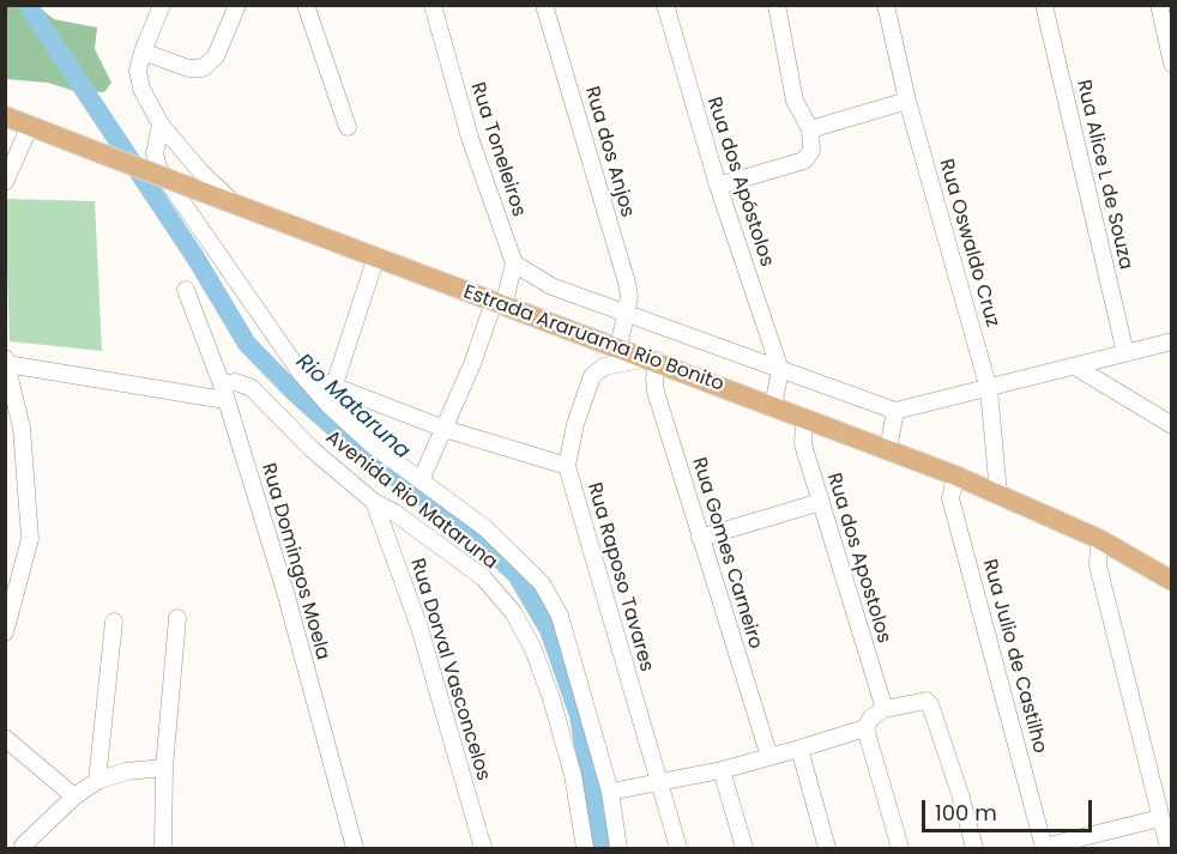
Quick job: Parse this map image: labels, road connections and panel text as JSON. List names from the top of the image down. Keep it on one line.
{"streets":{"main road":["Estrada Araruama Rio Bonito"],"street":["Rua Toneleiros","Rua dos Anjos","Rua Alice L de Souza","Rua dos Apóstolos","Rua Oswaldo Cruz","Avenida Rio Mataruna","Rua Gomes Carneiro","Rua dos Apostolos","Rua Domingos Moela","Rua Raposo Tavares","Rua Julio de Castilho","Rua Dorval Vasconcelos"]},"crossings":[["Rua dos Anjos","Estrada Araruama Rio Bonito"],["Rua dos Apóstolos","Estrada Araruama Rio Bonito"],["Rua Oswaldo Cruz","Estrada Araruama Rio Bonito"],["Estrada Araruama Rio Bonito","Rua Gomes Carneiro"],["Estrada Araruama Rio Bonito","Rua dos Apostolos"],["Estrada Araruama Rio Bonito","Rua Raposo Tavares"],["Estrada Araruama Rio Bonito","Rua Julio de Castilho"],["Avenida Rio Mataruna","Rua Domingos Moela"],["Avenida Rio Mataruna","Rua Dorval Vasconcelos"],["Rua Gomes Carneiro","Rua Raposo Tavares"]],"water":["Rio Mataruna"],"scale_bar":"100 m"}
